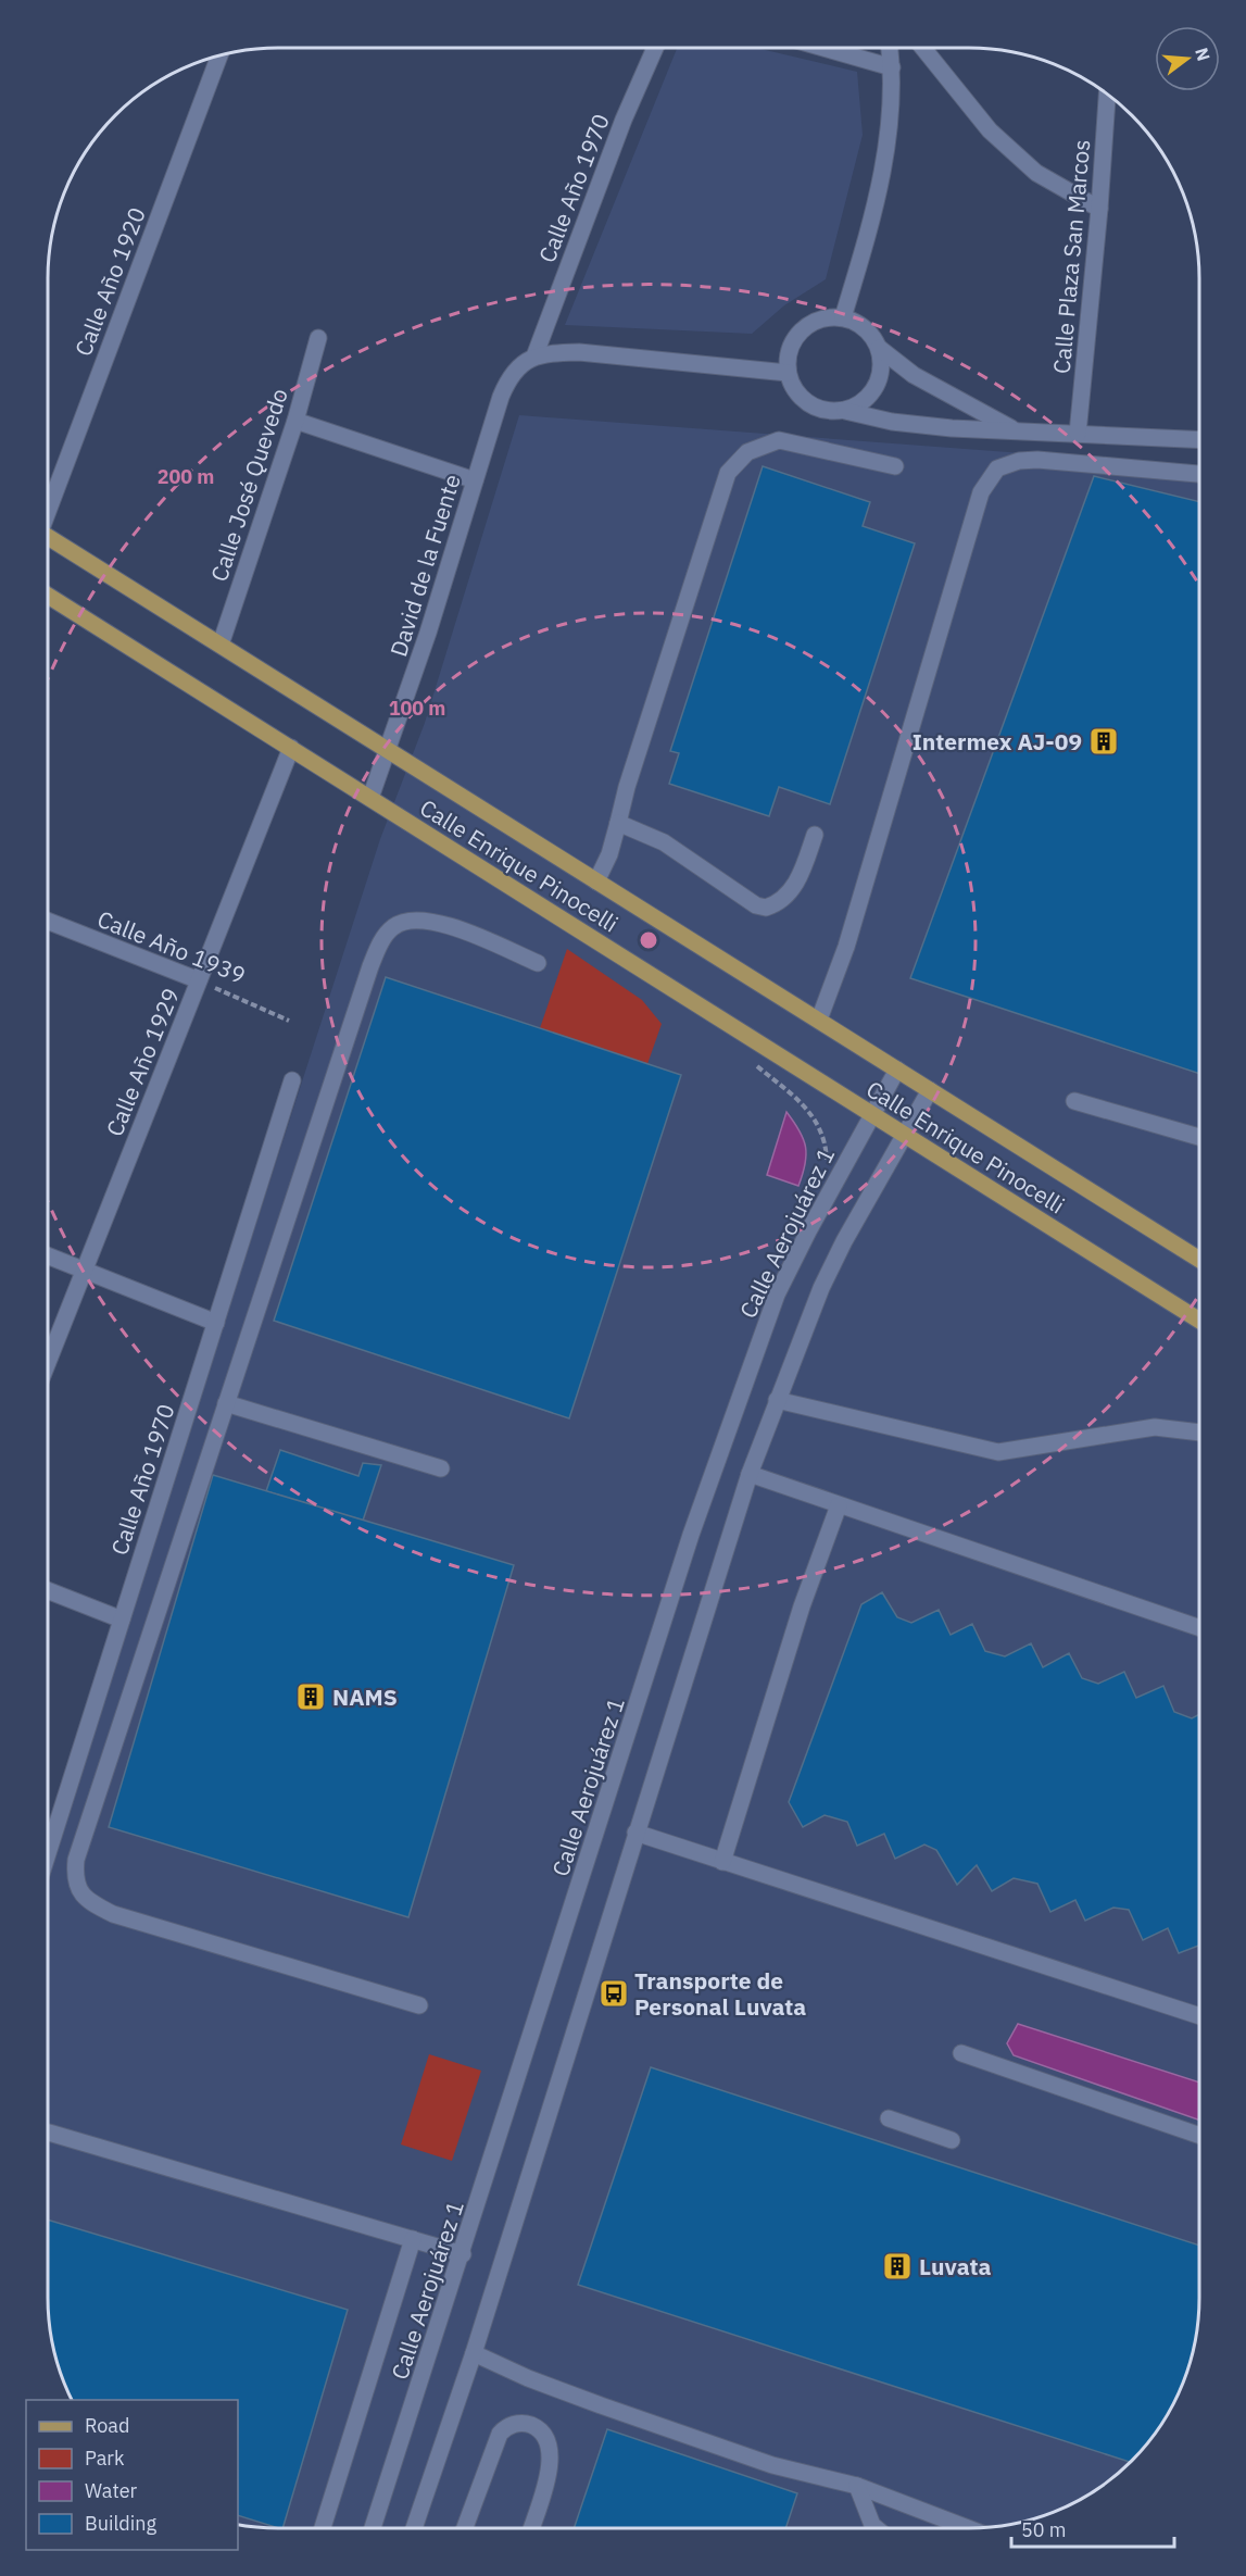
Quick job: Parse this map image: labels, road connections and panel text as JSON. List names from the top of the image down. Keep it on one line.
{"streets":{"main road":["Calle Enrique Pinocelli"],"street":["Calle Año 1970","Calle Plaza San Marcos","Calle Año 1920","Calle José Quevedo","David de la Fuente","Calle Año 1939","Calle Año 1929","Calle Aerojuárez 1"]},"crossings":[["Calle Año 1970","David de la Fuente"],["Calle José Quevedo","Calle Enrique Pinocelli"],["David de la Fuente","Calle Enrique Pinocelli"],["Calle Enrique Pinocelli","Calle Año 1929"],["Calle Enrique Pinocelli","Calle Aerojuárez 1"],["Calle Año 1939","Calle Año 1929"]],"places":{"building":["Intermex AJ-09","NAMS","Luvata"],"bus stop":["Transporte de Personal Luvata"]},"legend":["Road","Park","Water","Building"],"scale_bar":"50 m","north":"right","rings":["200 m","100 m"]}
